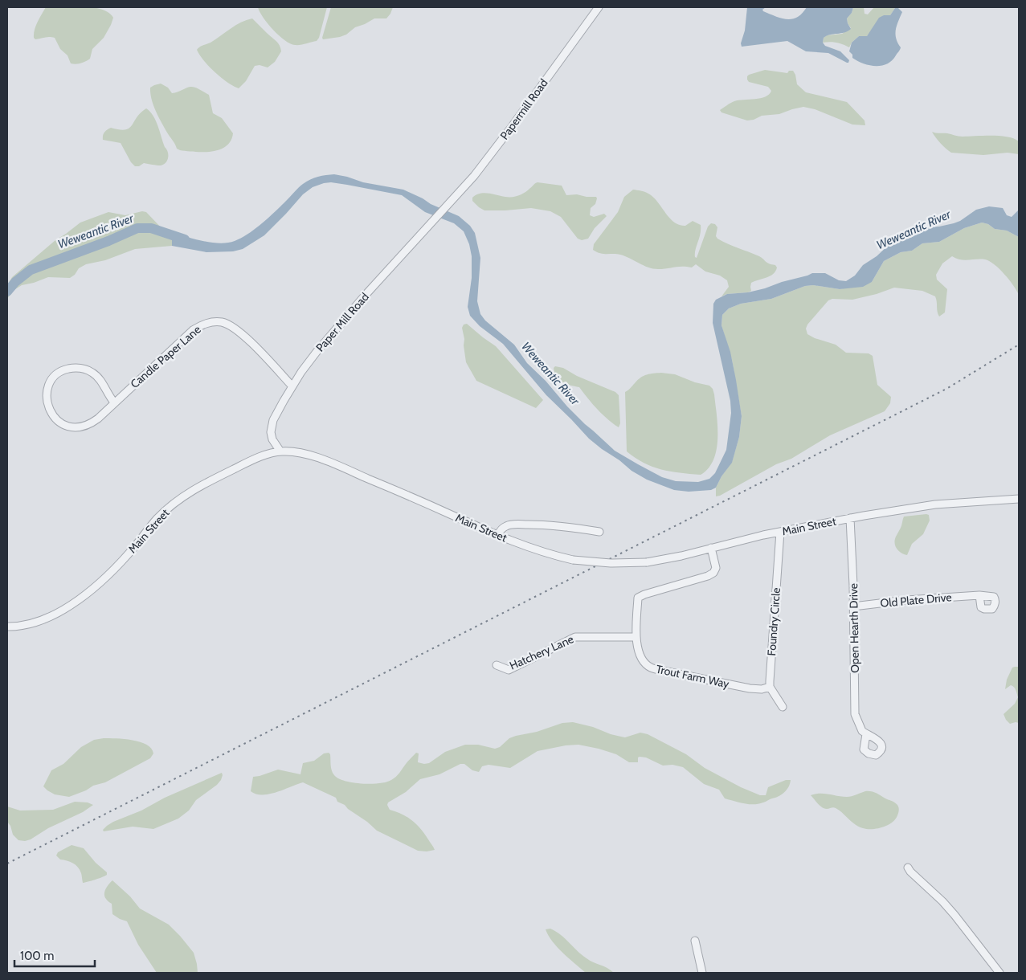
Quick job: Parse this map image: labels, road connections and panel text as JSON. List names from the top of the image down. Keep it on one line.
{"streets":{"street":["Papermill Road","Paper Mill Road","Candle Paper Lane","Main Street","Old Plate Drive","Foundry Circle","Open Hearth Drive","Hatchery Lane","Trout Farm Way"]},"crossings":[["Papermill Road","Paper Mill Road"],["Paper Mill Road","Candle Paper Lane"],["Paper Mill Road","Main Street"],["Main Street","Foundry Circle"],["Main Street","Open Hearth Drive"],["Main Street","Trout Farm Way"],["Old Plate Drive","Open Hearth Drive"],["Foundry Circle","Trout Farm Way"],["Hatchery Lane","Trout Farm Way"]],"water":["Weweantic River"],"scale_bar":"100 m"}
